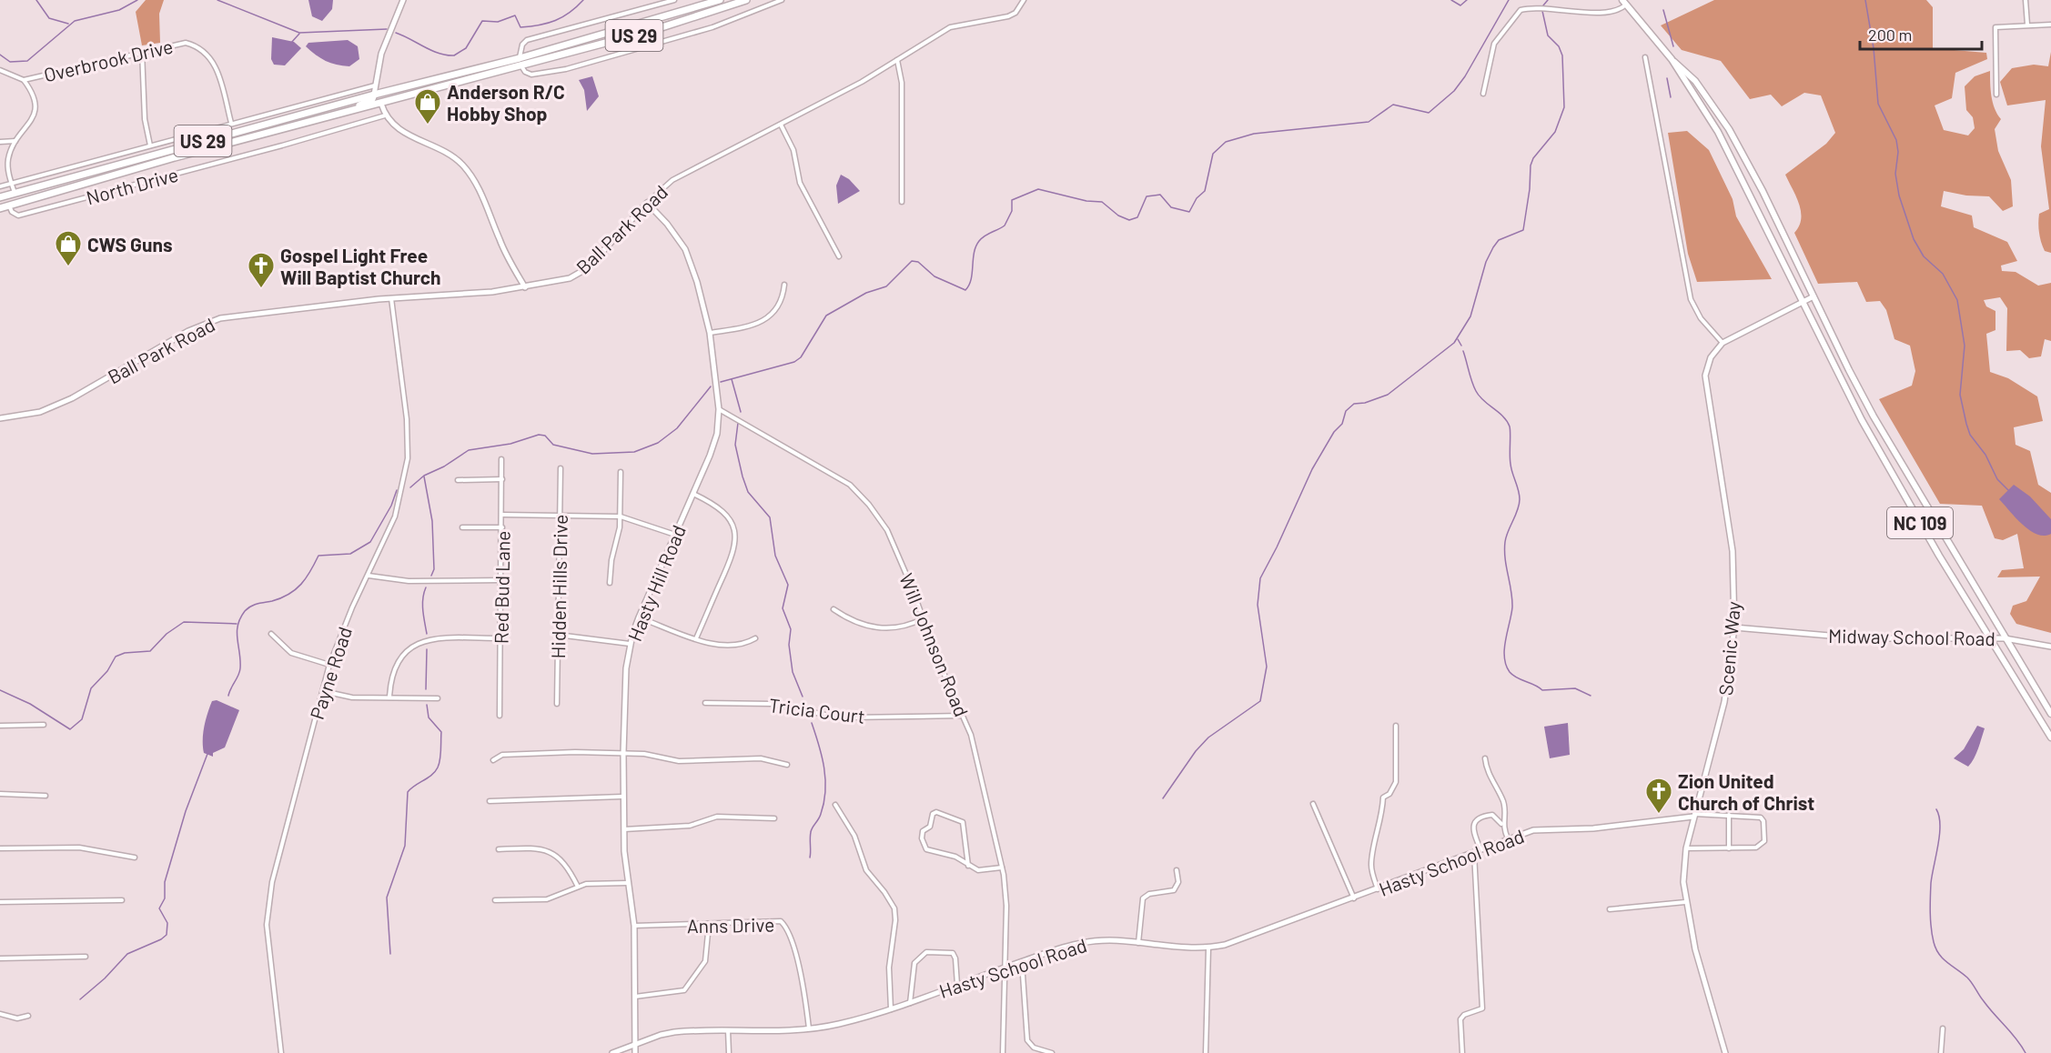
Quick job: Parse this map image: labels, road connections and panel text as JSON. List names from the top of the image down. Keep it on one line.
{"streets":{"highway":["US 29"],"main road":["NC 109"],"street":["Overbrook Drive","North Drive","Ball Park Road","Hasty Hill Road","Hidden Hills Drive","Red Bud Lane","Midway School Road","Will Johnson Road","Scenic Way","Payne Road","Tricia Court","Hasty School Road","Anns Drive"]},"crossings":[["US 29","North Drive"],["Ball Park Road","Hasty Hill Road"],["Ball Park Road","Payne Road"],["NC 109","Midway School Road"],["NC 109","Scenic Way"],["Hasty Hill Road","Will Johnson Road"],["Hasty Hill Road","Hasty School Road"],["Hasty Hill Road","Anns Drive"],["Midway School Road","Scenic Way"],["Will Johnson Road","Tricia Court"],["Will Johnson Road","Hasty School Road"],["Scenic Way","Hasty School Road"],["Hasty School Road","Anns Drive"]],"places":{"shop":["Anderson R/C Hobby Shop","CWS Guns"],"church":["Gospel Light Free Will Baptist Church","Zion United Church of Christ"]},"scale_bar":"200 m"}
